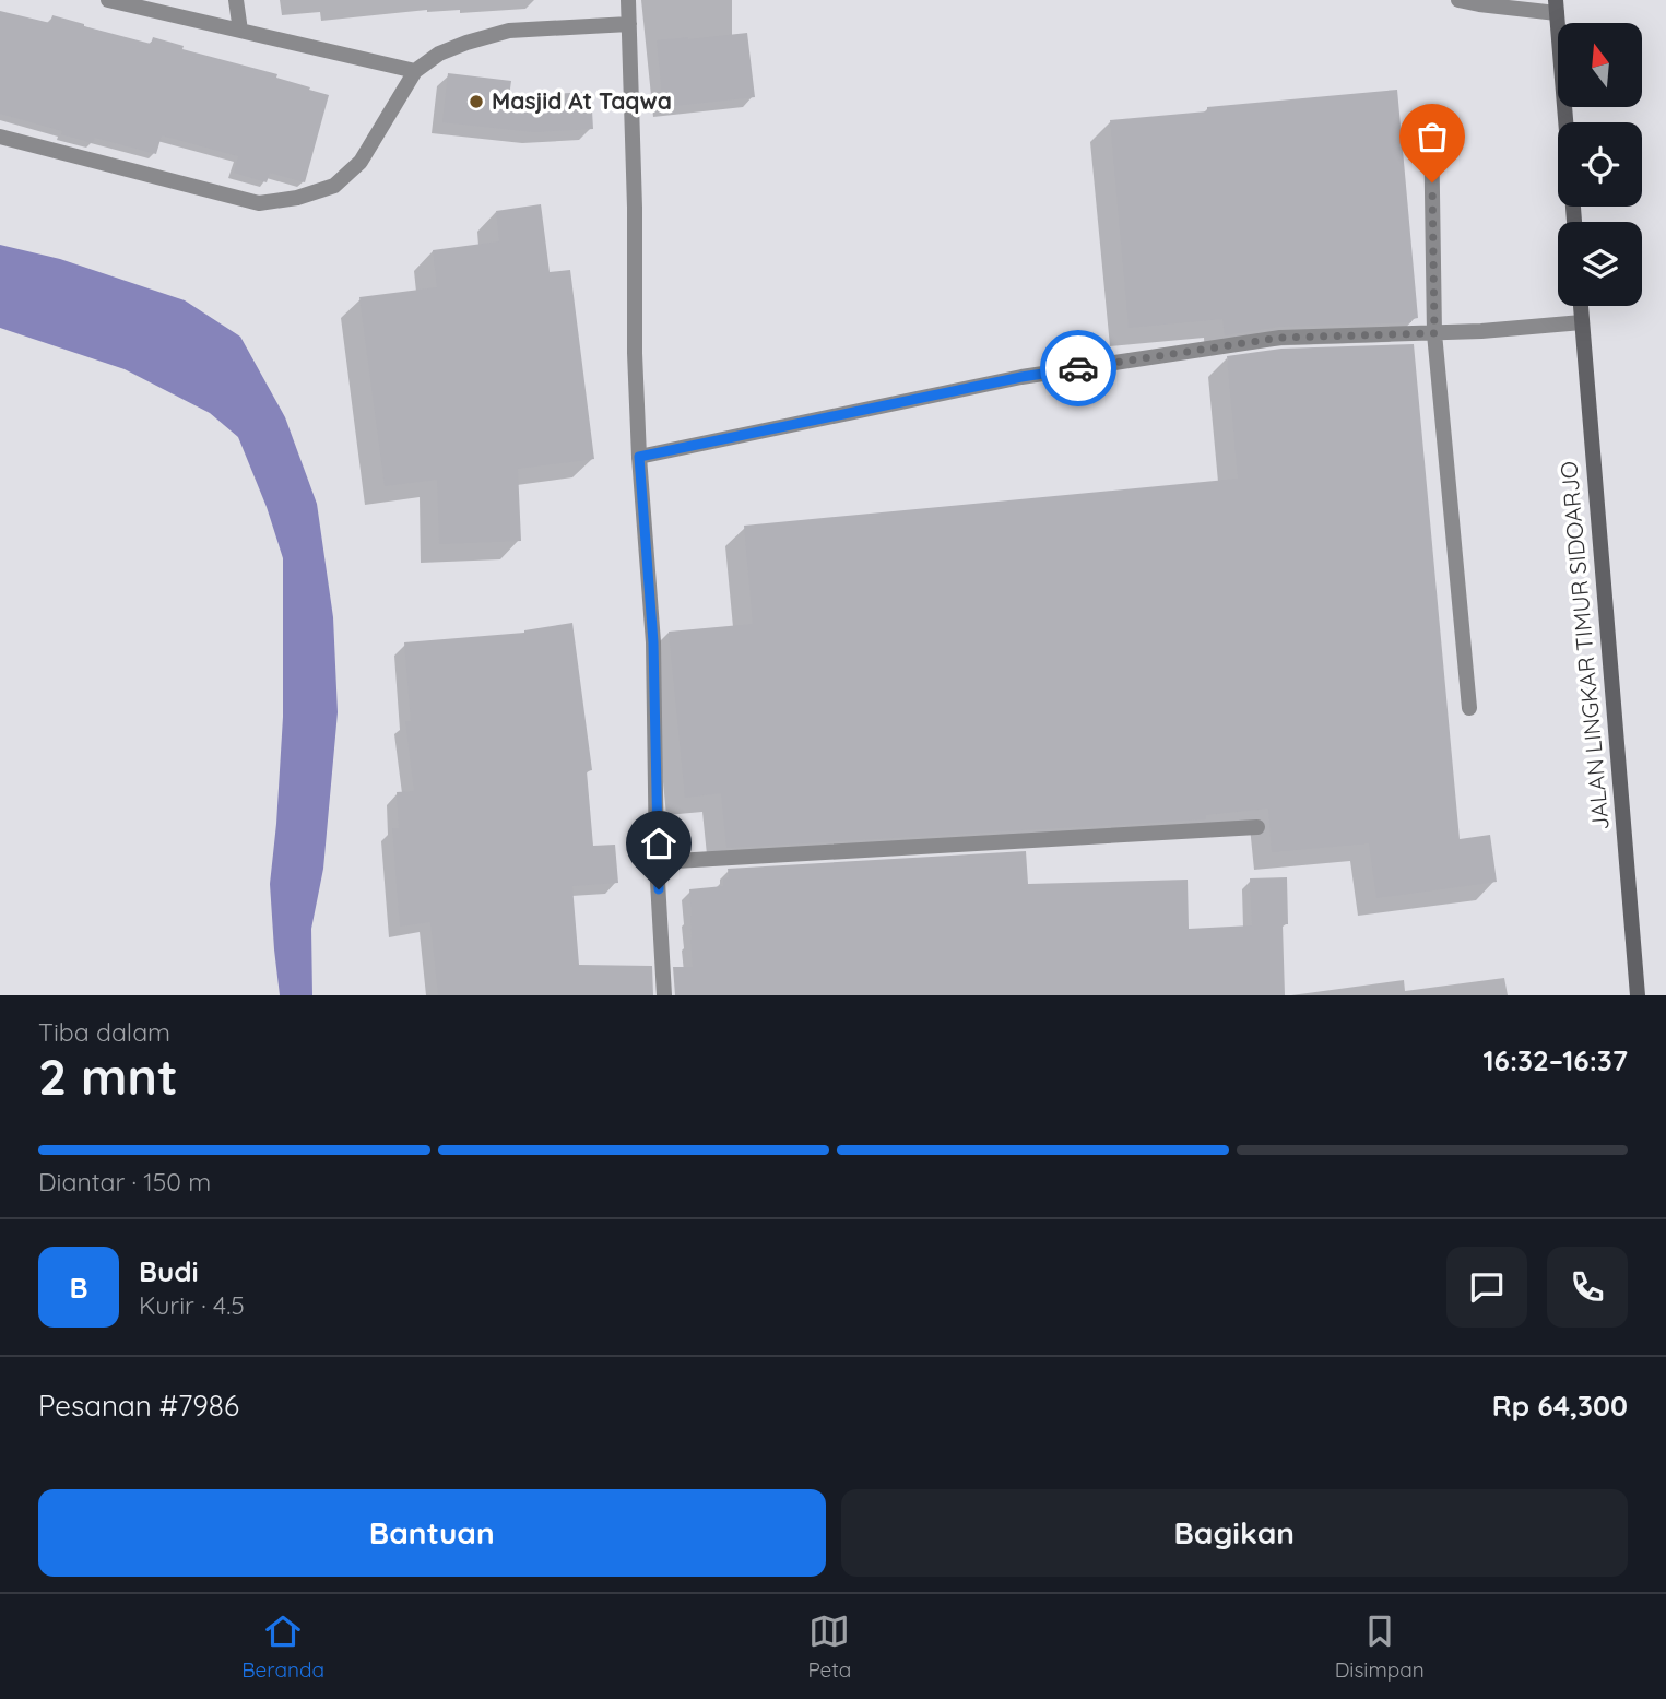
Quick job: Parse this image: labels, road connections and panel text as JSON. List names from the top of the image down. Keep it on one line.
{"streets":{"main road":["JALAN LINGKAR TIMUR SIDOARJO"]},"places":["Masjid At Taqwa"],"north":"top","page":{"heading":["2 mnt","Tiba dalam","16:32–16:37"],"panel":["Budi","Kurir · 4.5","Pesanan #7986","Rp 64,300"],"bar":"Diantar · 150 m","round":"B","buttons":["Bantuan","Bagikan"],"tabs":["Beranda","Peta","Disimpan"]}}
